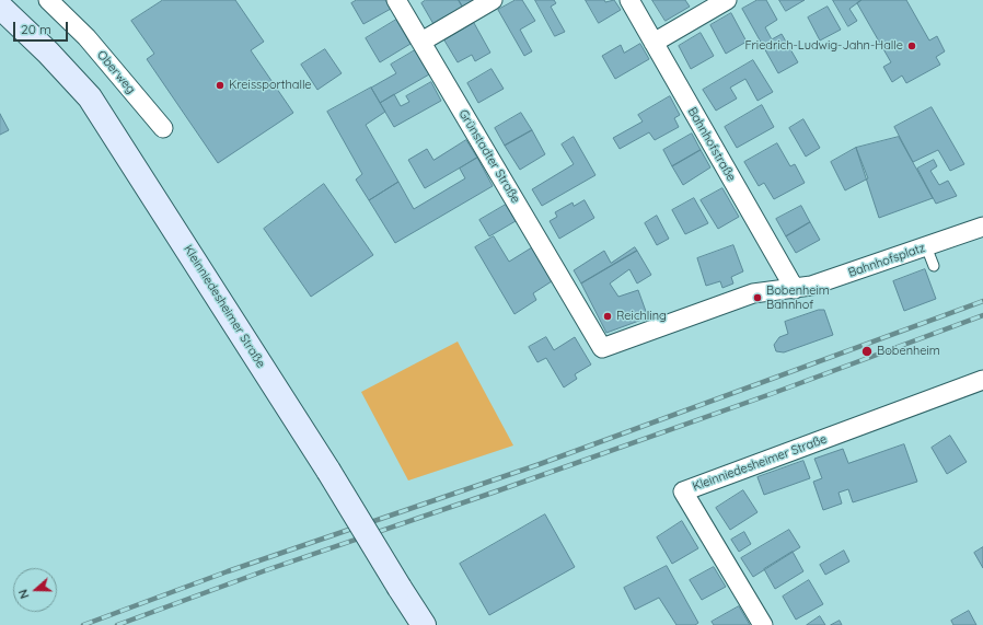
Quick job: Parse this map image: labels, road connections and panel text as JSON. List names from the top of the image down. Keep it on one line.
{"streets":{"main road":["Kleinniedesheimer Straße"],"street":["Oberweg","Bahnhofstraße","Grünstadter Straße","Bahnhofsplatz"]},"crossings":[["Bahnhofstraße","Bahnhofsplatz"],["Grünstadter Straße","Bahnhofsplatz"]],"places":["Friedrich-Ludwig-Jahn-Halle","Kreissporthalle","Bobenheim Bahnhof","Reichling","Bobenheim"],"scale_bar":"20 m","north":"left"}
